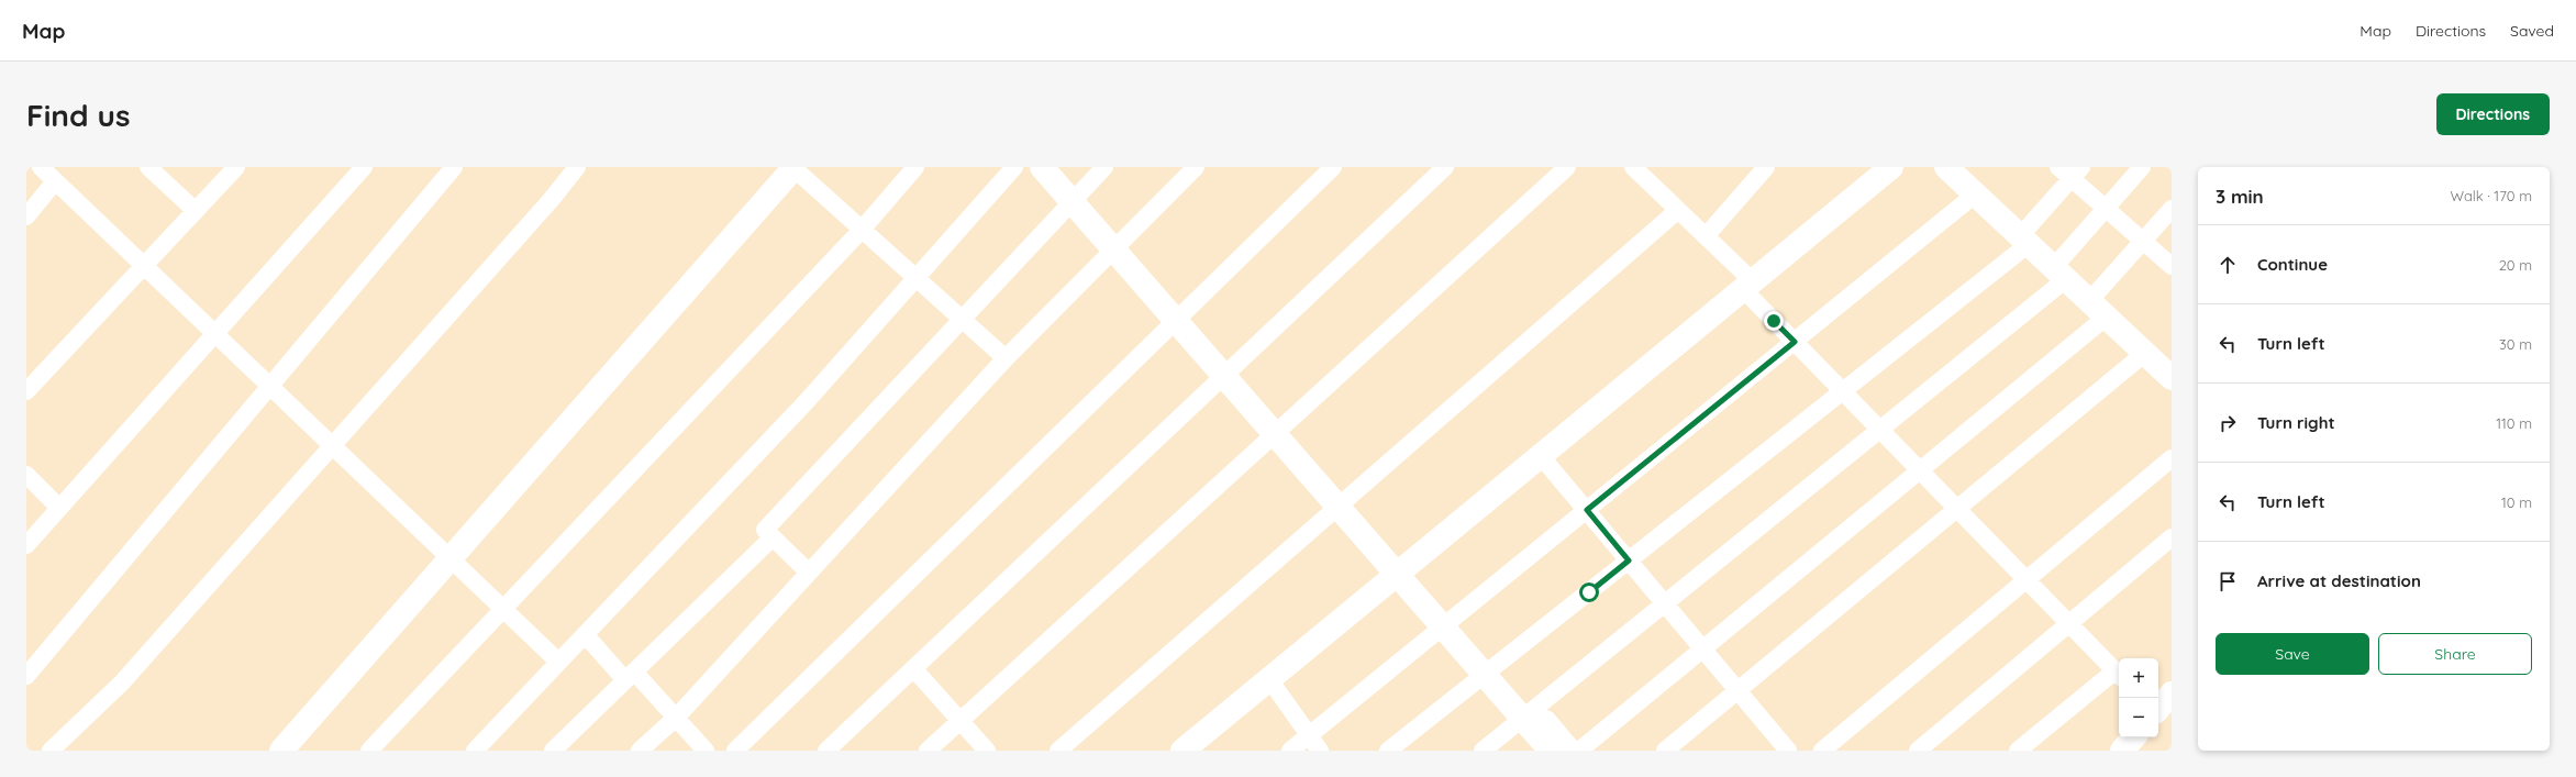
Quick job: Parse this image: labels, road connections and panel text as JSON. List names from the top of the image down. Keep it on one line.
{"page":{"header":"Map","nav":["Map","Directions","Saved"],"buttons":["Directions",["Save","Share"]],"title":"Find us","heading":["3 min","Walk · 170 m"],"list":[["Continue","20 m"],["Turn left","30 m"],["Turn right","110 m"],["Turn left","10 m"],"Arrive at destination"],"map_buttons":["+","−"]}}
